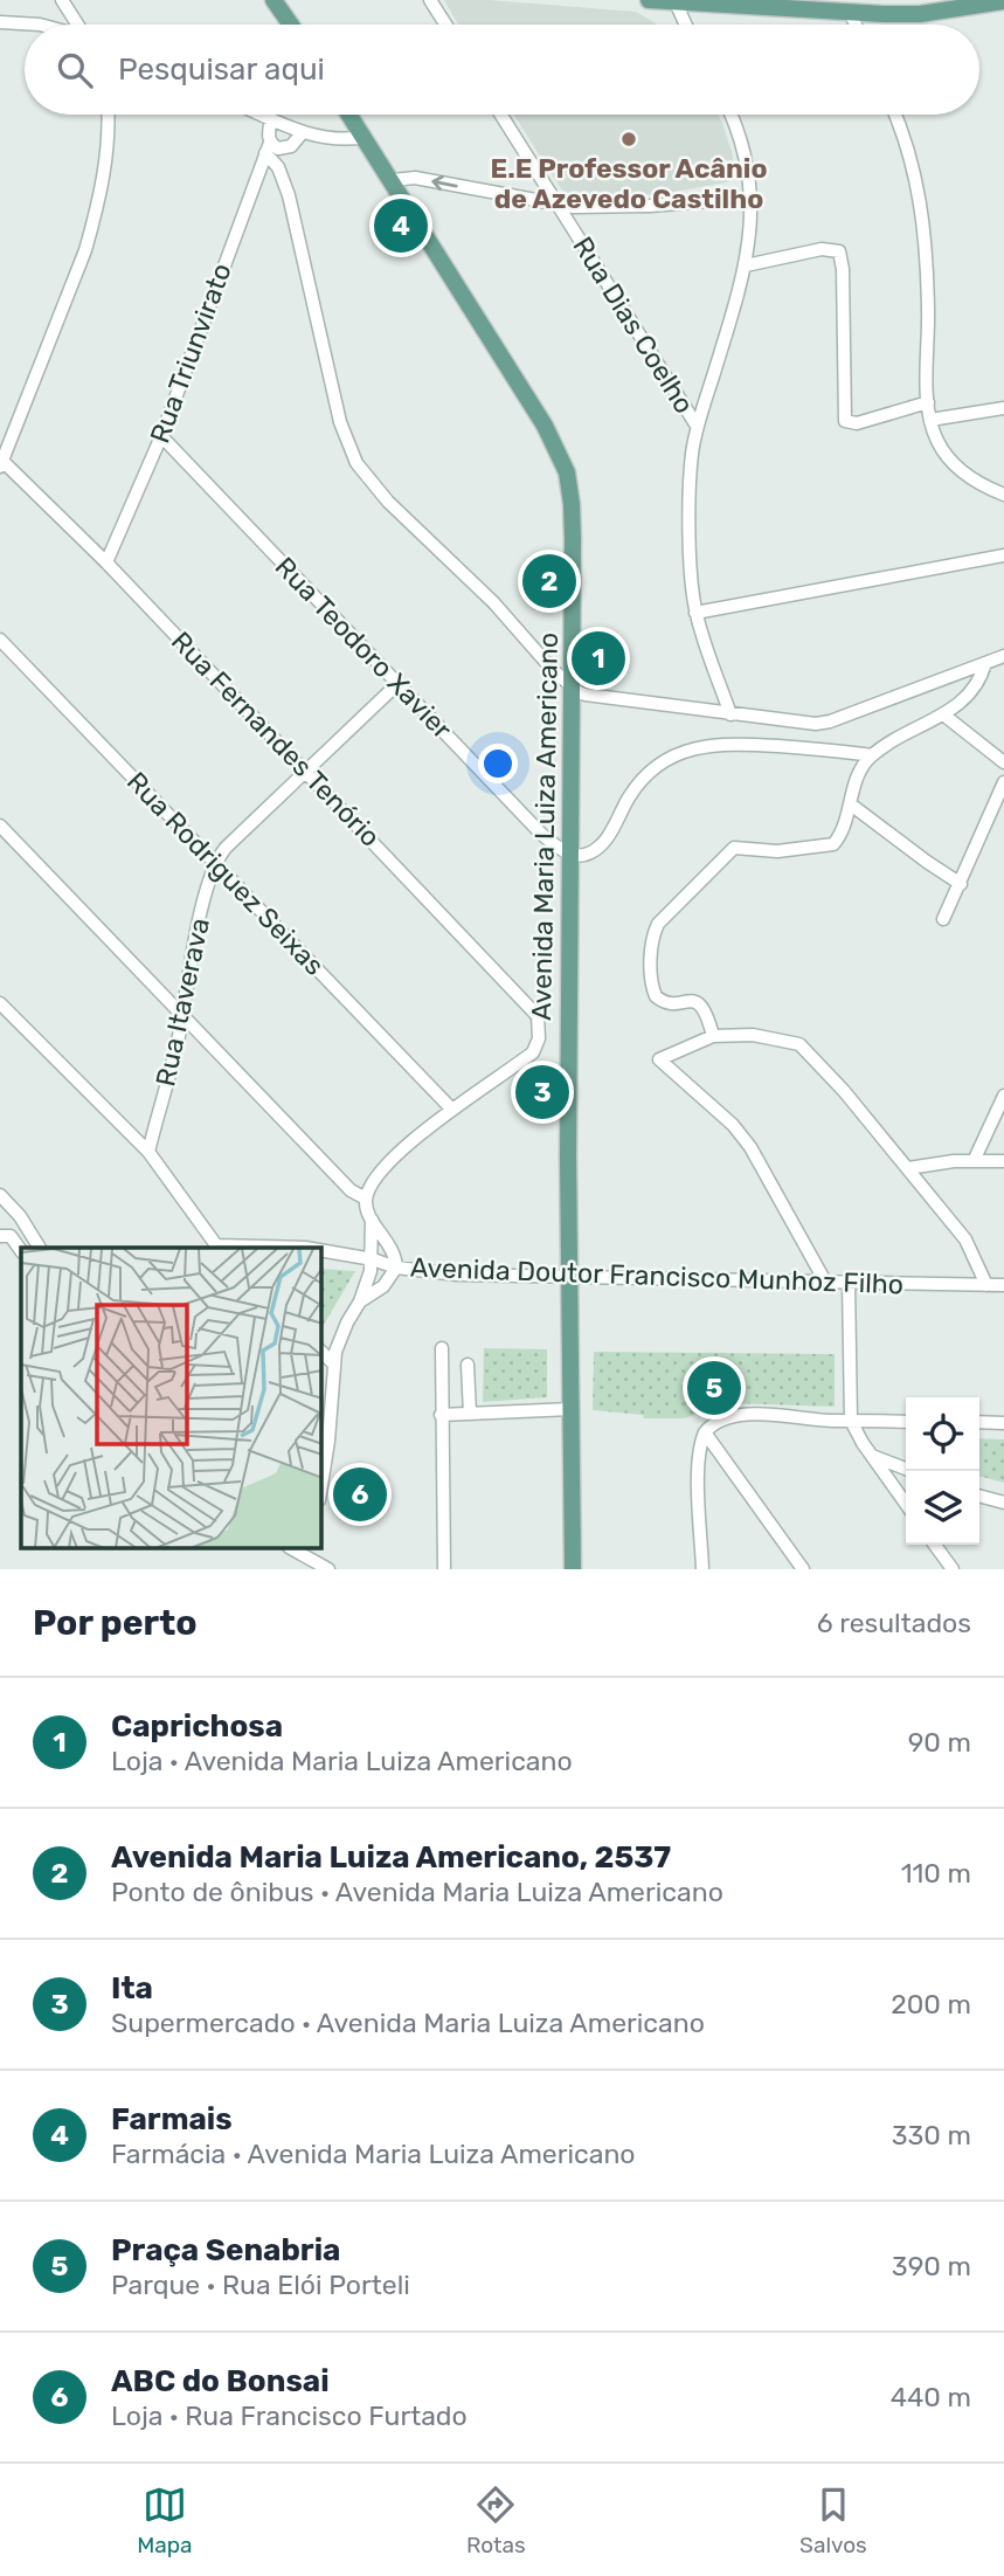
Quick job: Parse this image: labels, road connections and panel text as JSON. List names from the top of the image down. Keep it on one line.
{"streets":{"main road":["Avenida Maria Luiza Americano"],"street":["Rua Dias Coelho","Rua Triunvirato","Rua Teodoro Xavier","Rua Fernandes Tenório","Rua Rodriguez Seixas","Rua Itaverava","Avenida Doutor Francisco Munhoz Filho"]},"crossings":[["Rua Triunvirato","Rua Teodoro Xavier"],["Rua Triunvirato","Rua Fernandes Tenório"],["Rua Teodoro Xavier","Avenida Maria Luiza Americano"],["Rua Teodoro Xavier","Rua Itaverava"],["Rua Fernandes Tenório","Rua Rodriguez Seixas"],["Rua Fernandes Tenório","Rua Itaverava"],["Avenida Maria Luiza Americano","Avenida Doutor Francisco Munhoz Filho"],["Rua Rodriguez Seixas","Rua Itaverava"]],"places":["E.E Professor Acânio de Azevedo Castilho"],"page":{"search":"Pesquisar aqui","pins":["4","2","1","3","5","6"],"heading":["Por perto","6 resultados"],"list":[{"mark":"1","name":"Caprichosa","note":"Loja · Avenida Maria Luiza Americano","value":"90 m"},{"mark":"2","name":"Avenida Maria Luiza Americano, 2537","note":"Ponto de ônibus · Avenida Maria Luiza Americano","value":"110 m"},{"mark":"3","name":"Ita","note":"Supermercado · Avenida Maria Luiza Americano","value":"200 m"},{"mark":"4","name":"Farmais","note":"Farmácia · Avenida Maria Luiza Americano","value":"330 m"},{"mark":"5","name":"Praça Senabria","note":"Parque · Rua Elói Porteli","value":"390 m"},{"mark":"6","name":"ABC do Bonsai","note":"Loja · Rua Francisco Furtado","value":"440 m"}],"nav":["Mapa","Rotas","Salvos"]}}
